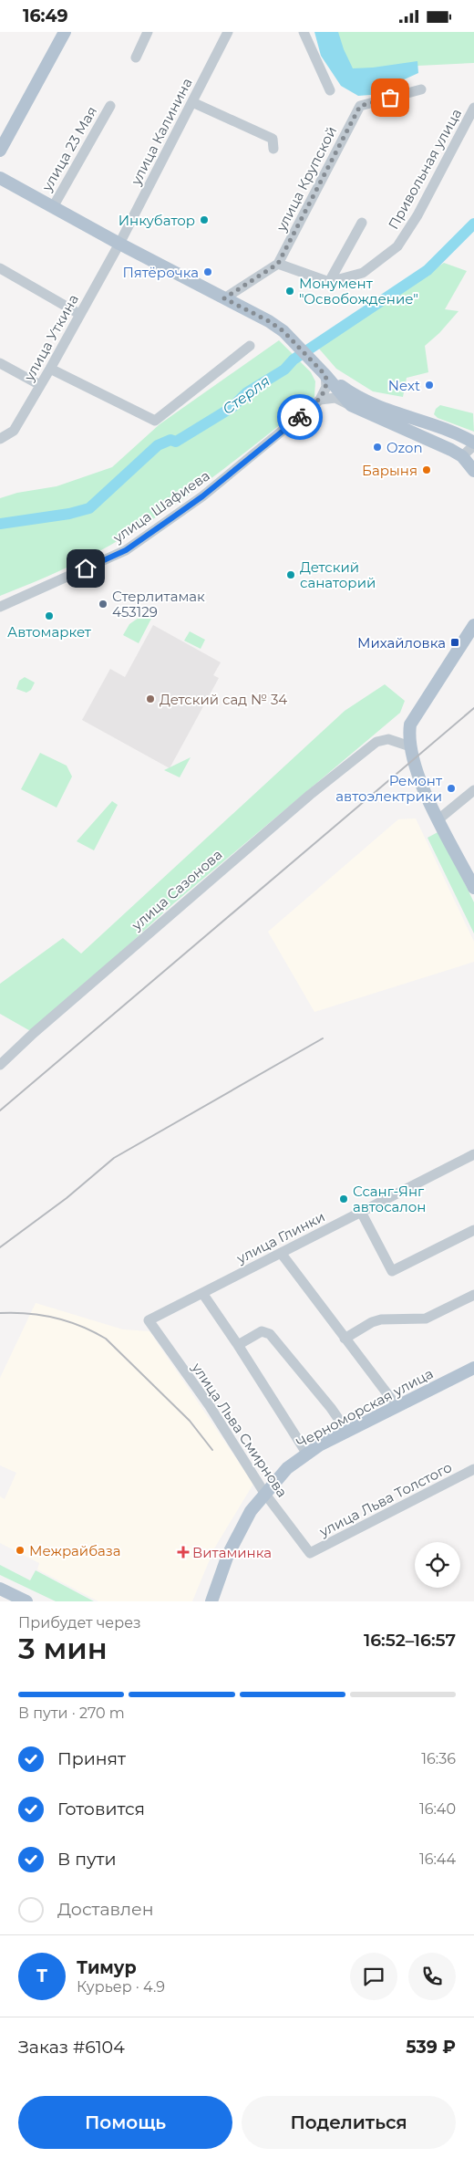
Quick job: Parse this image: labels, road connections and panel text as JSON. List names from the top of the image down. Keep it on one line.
{"streets":{"main road":["улица 23 Мая","Черноморская улица"],"street":["улица Калинина","Привольная улица","улица Крупской","улица Уткина","улица Шафиева","улица Сазонова","улица Глинки","улица Льва Смирнова","улица Льва Толстого"]},"crossings":[["улица Калинина","улица 23 Мая"],["улица Калинина","улица Уткина"],["улица 23 Мая","улица Крупской"],["улица 23 Мая","улица Уткина"],["улица Глинки","улица Льва Смирнова"],["Черноморская улица","улица Льва Смирнова"],["улица Льва Смирнова","улица Льва Толстого"]],"water":["Стерля"],"places":{"other":["Инкубатор","Пятёрочка","Монумент \"Освобождение\"","Next","Ozon","Барыня","Детский санаторий","Стерлитамак 453129","Автомаркет","Детский сад № 34","Ремонт автоэлектрики","Ссанг-Янг автосалон","Межрайбаза"],"transit":["Михайловка"],"health":["Витаминка"]},"page":{"status":"16:49","heading":["3 мин","Прибудет через","16:52–16:57"],"panel":["Тимур","Курьер · 4.9","Заказ #6104","539 ₽"],"bar":"В пути · 270 m","list":[["Принят","16:36"],["Готовится","16:40"],["В пути","16:44"],"Доставлен"],"round":"Т","buttons":["Помощь","Поделиться"]}}
